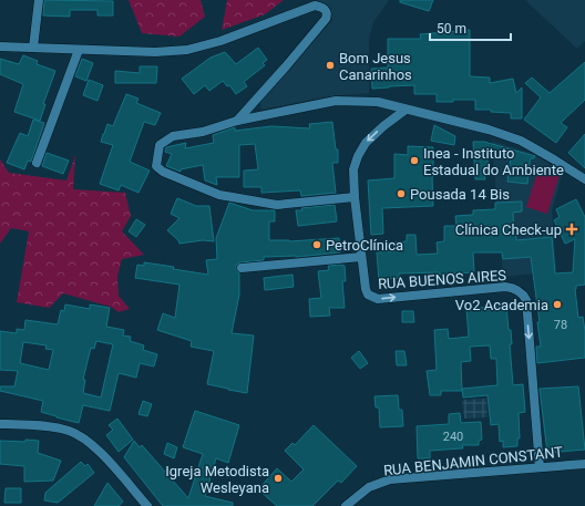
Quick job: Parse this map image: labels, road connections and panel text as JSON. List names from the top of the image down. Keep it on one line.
{"streets":{"street":["RUA BUENOS AIRES","RUA BENJAMIN CONSTANT"]},"crossings":[["RUA BUENOS AIRES","RUA BENJAMIN CONSTANT"]],"places":{"other":["Bom Jesus Canarinhos","Inea - Instituto Estadual do Ambiente","Pousada 14 Bis","PetroClínica","Vo2 Academia","Igreja Metodista Wesleyana"],"health":["Clínica Check-up"]},"house_numbers":["78","240"],"scale_bar":"50 m"}
